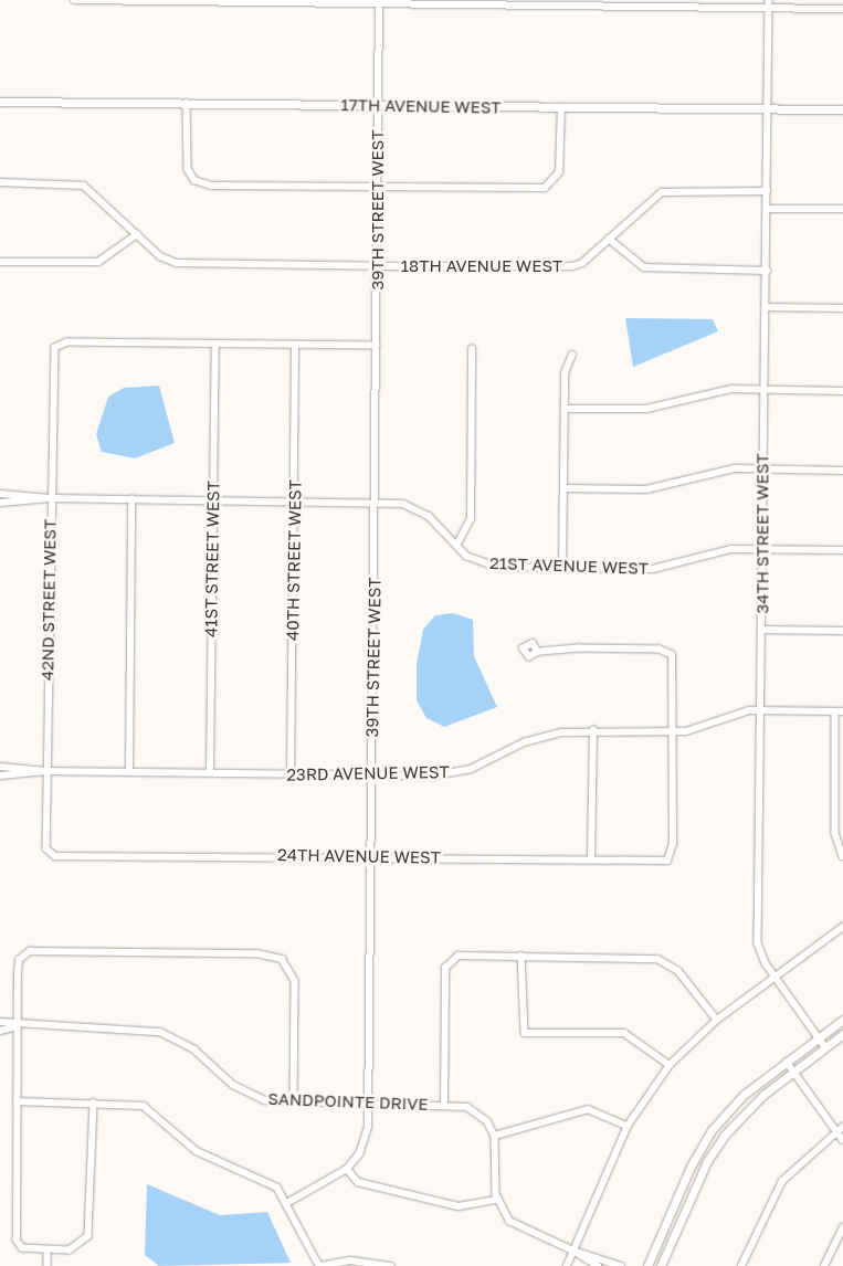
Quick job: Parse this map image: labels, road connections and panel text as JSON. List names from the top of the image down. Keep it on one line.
{"streets":{"street":["17TH AVENUE WEST","39TH STREET WEST","18TH AVENUE WEST","34TH STREET WEST","41ST STREET WEST","40TH STREET WEST","21ST AVENUE WEST","42ND STREET WEST","23RD AVENUE WEST","24TH AVENUE WEST","SANDPOINTE DRIVE"]},"crossings":[["17TH AVENUE WEST","39TH STREET WEST"],["17TH AVENUE WEST","34TH STREET WEST"],["39TH STREET WEST","18TH AVENUE WEST"],["39TH STREET WEST","21ST AVENUE WEST"],["39TH STREET WEST","23RD AVENUE WEST"],["39TH STREET WEST","24TH AVENUE WEST"],["39TH STREET WEST","SANDPOINTE DRIVE"],["18TH AVENUE WEST","34TH STREET WEST"],["34TH STREET WEST","21ST AVENUE WEST"],["34TH STREET WEST","23RD AVENUE WEST"],["41ST STREET WEST","21ST AVENUE WEST"],["41ST STREET WEST","42ND STREET WEST"],["41ST STREET WEST","23RD AVENUE WEST"],["40TH STREET WEST","21ST AVENUE WEST"],["40TH STREET WEST","23RD AVENUE WEST"],["21ST AVENUE WEST","42ND STREET WEST"],["42ND STREET WEST","23RD AVENUE WEST"],["42ND STREET WEST","24TH AVENUE WEST"],["23RD AVENUE WEST","24TH AVENUE WEST"]]}
